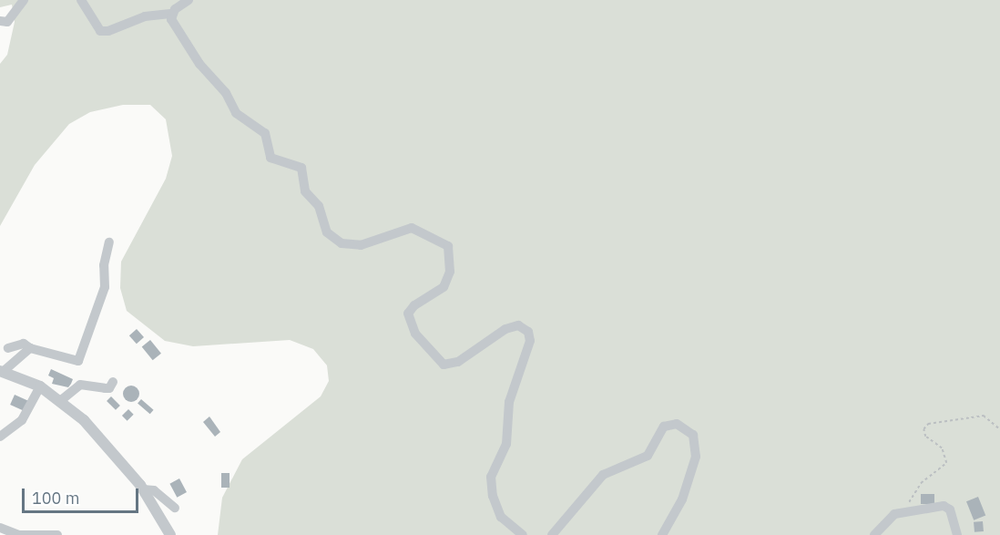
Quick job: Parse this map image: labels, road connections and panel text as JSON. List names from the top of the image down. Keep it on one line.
{"scale_bar":"100 m"}
